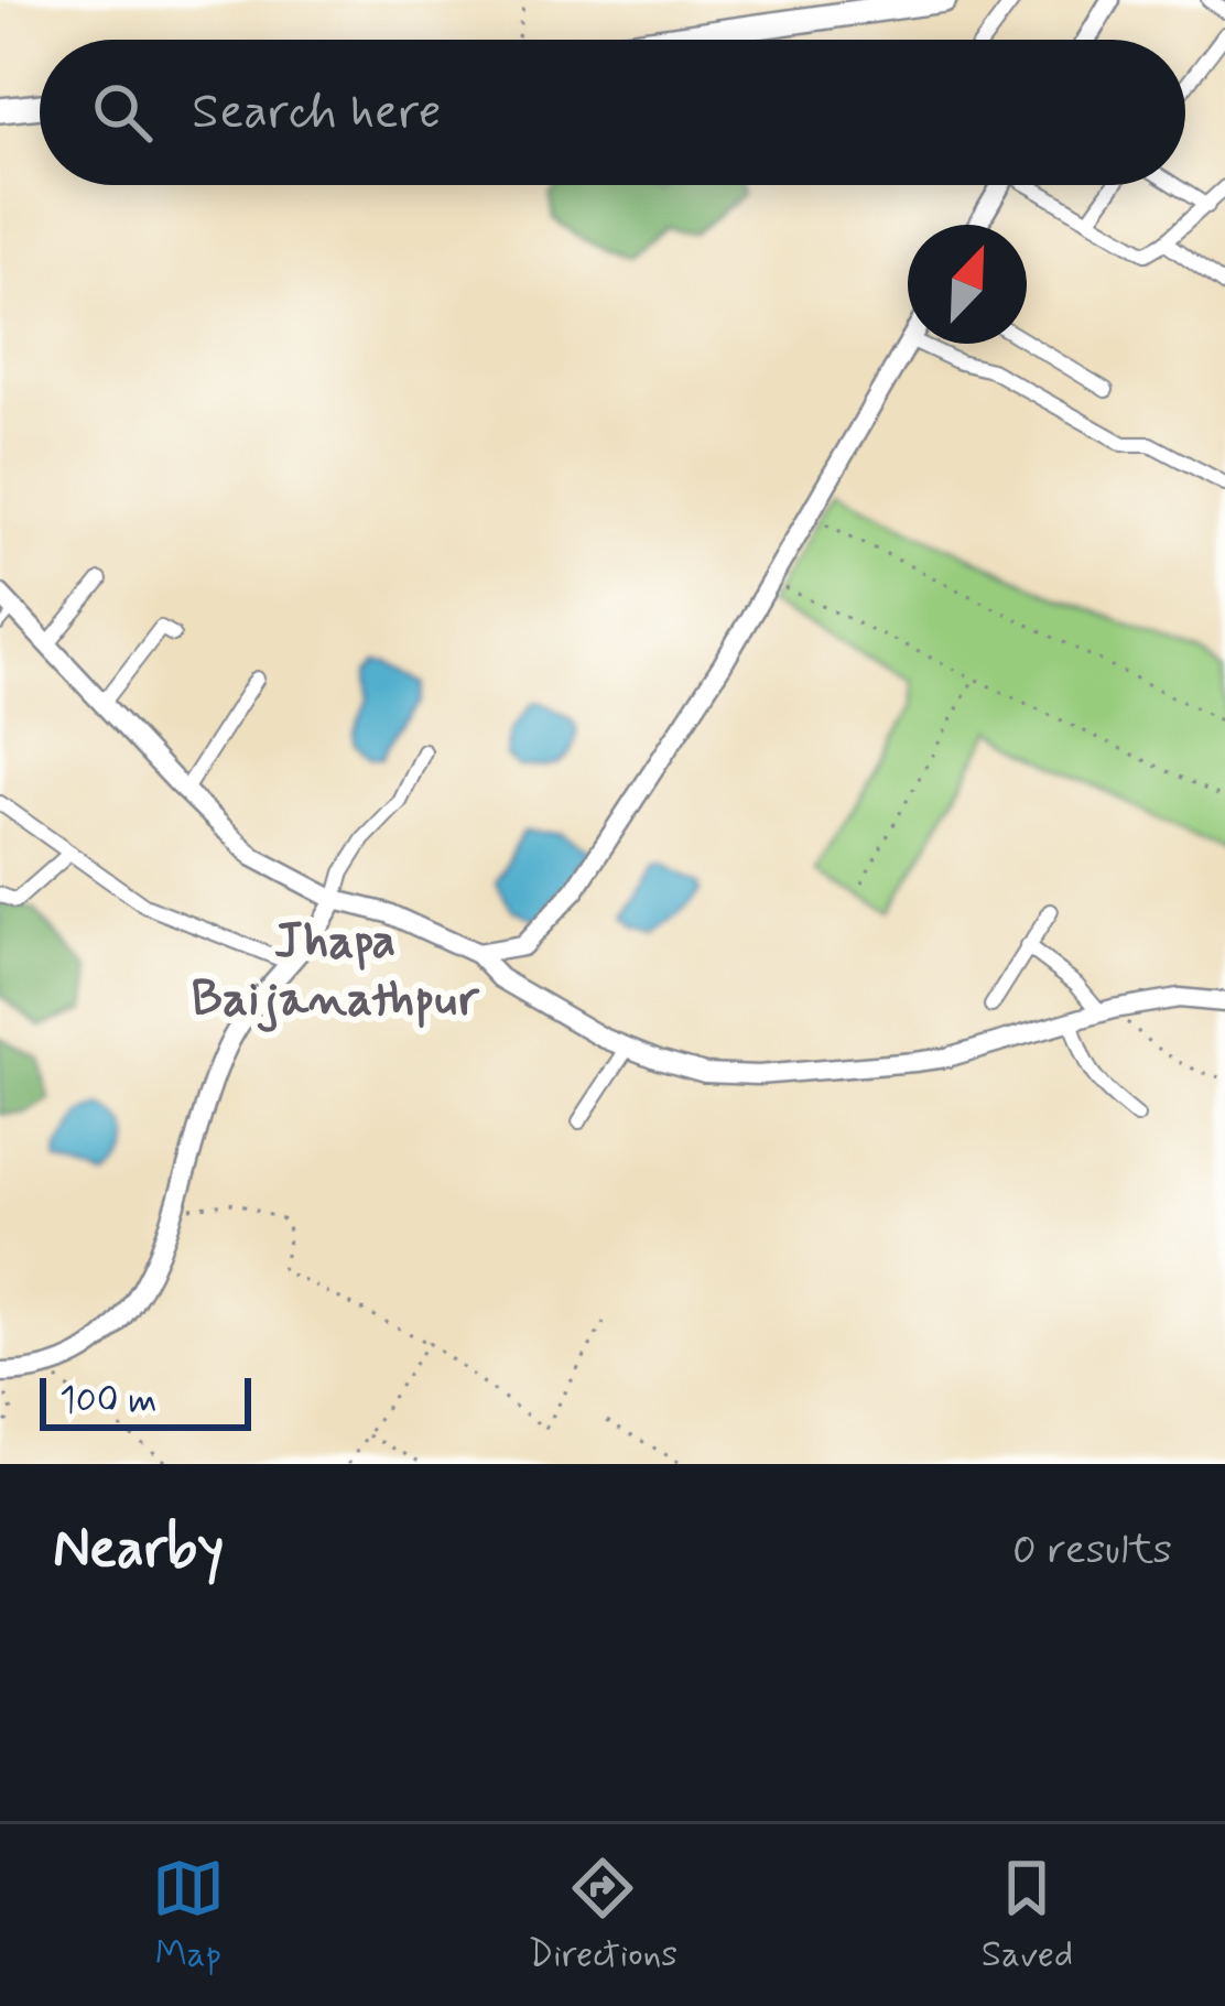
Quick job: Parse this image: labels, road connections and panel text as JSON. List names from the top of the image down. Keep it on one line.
{"districts":["Jhapa Baijanathpur"],"scale_bar":"100 m","north":"top right","page":{"search":"Search here","scale":"100 m","heading":["Nearby","0 results"],"nav":["Map","Directions","Saved"]}}
